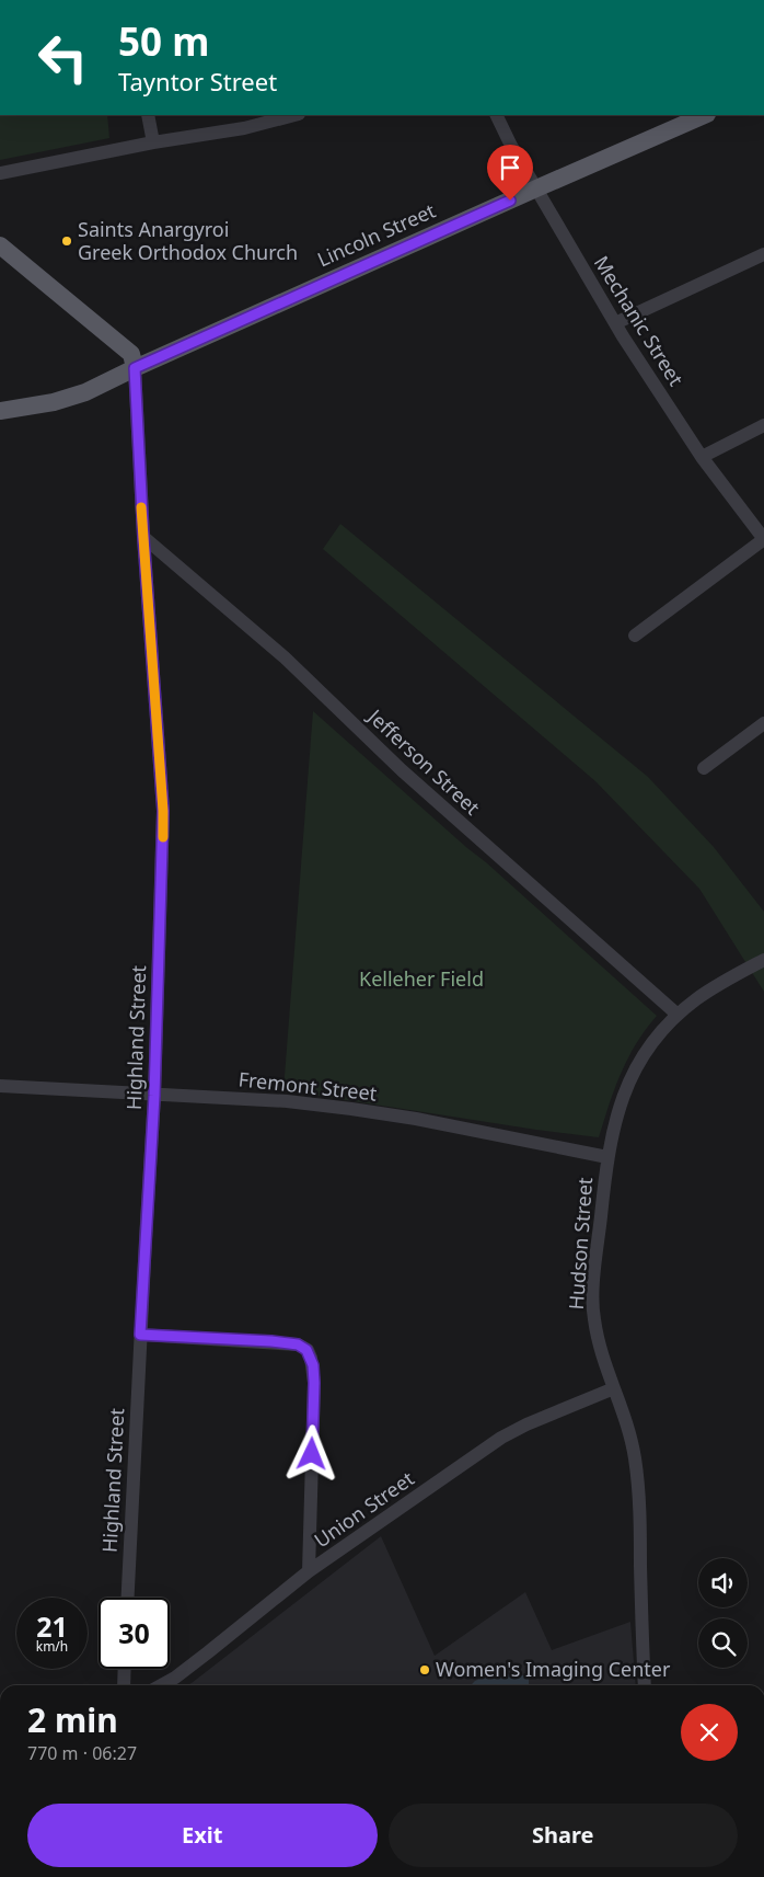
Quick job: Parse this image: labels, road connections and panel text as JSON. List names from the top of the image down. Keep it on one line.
{"streets":{"main road":["Lincoln Street"],"street":["Mechanic Street","Jefferson Street","Highland Street","Fremont Street","Hudson Street","Union Street"]},"crossings":[["Lincoln Street","Mechanic Street"],["Lincoln Street","Highland Street"],["Jefferson Street","Highland Street"],["Jefferson Street","Hudson Street"],["Highland Street","Fremont Street"],["Fremont Street","Hudson Street"],["Hudson Street","Union Street"]],"parks":["Kelleher Field"],"places":["Saints Anargyroi Greek Orthodox Church","Women's Imaging Center"],"page":{"turn":["50 m","Tayntor Street"],"speed":"21 km/h","limit":"30","heading":["2 min","770 m · 06:27"],"buttons":["Exit","Share"]}}
